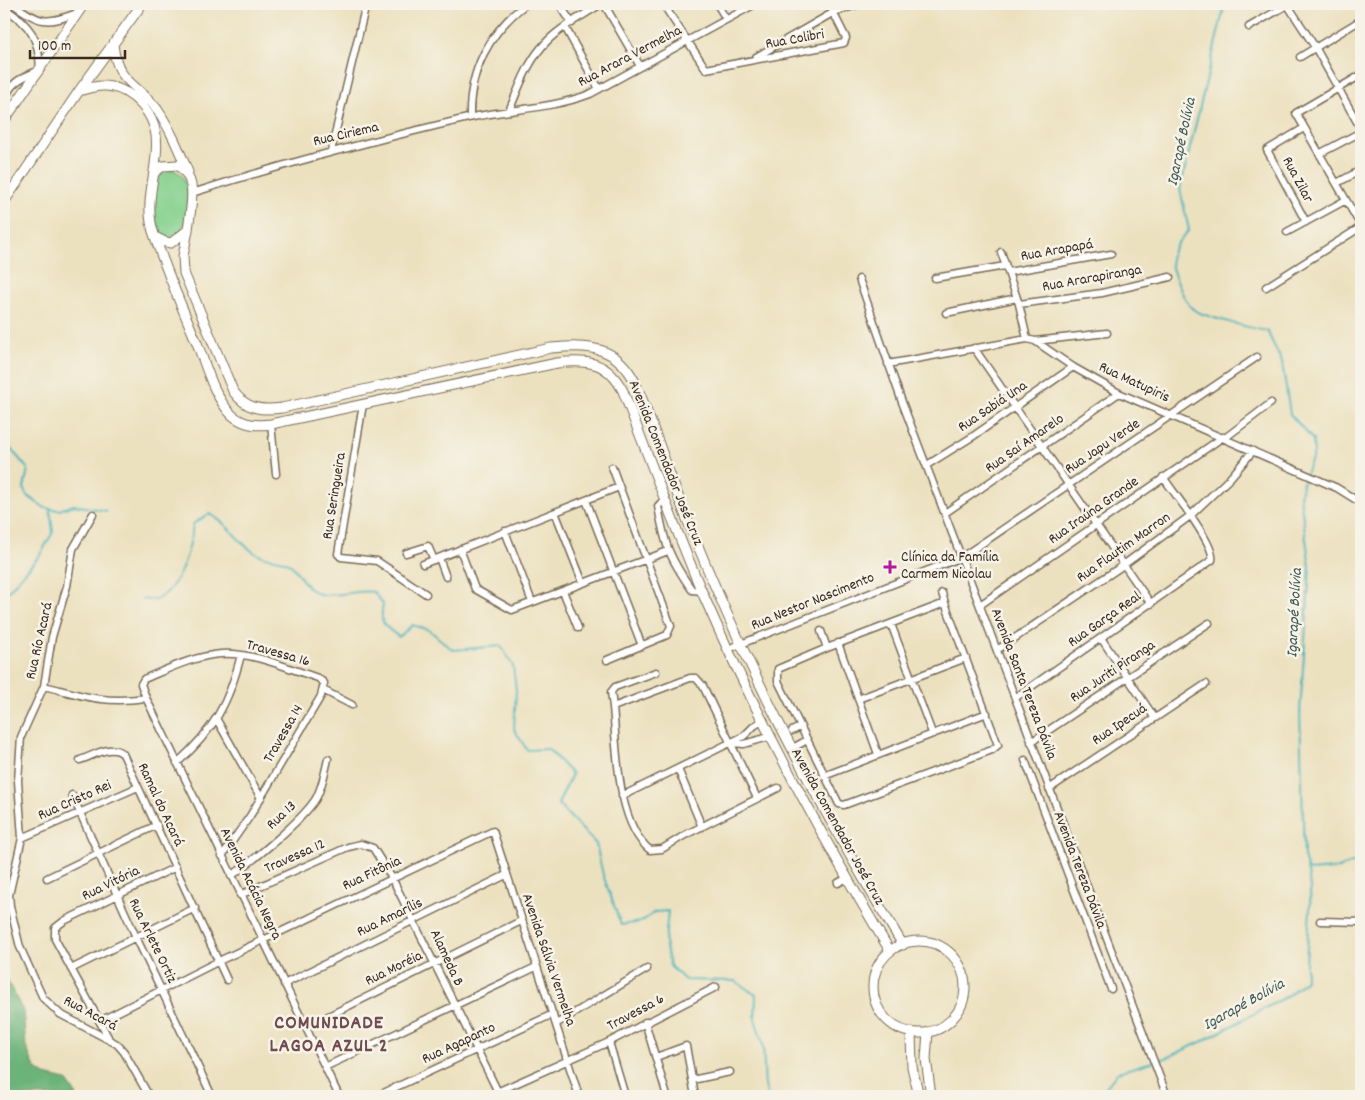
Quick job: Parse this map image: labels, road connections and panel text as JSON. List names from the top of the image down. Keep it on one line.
{"streets":{"street":["Rua Colibri","Rua Arara Vermelha","Rua Ciriema","Rua Zilar","Rua Arapapá","Rua Ararapiranga","Rua Matupiris","Rua Sabiá Una","Rua Saí Amarelo","Rua Japu Verde","Avenida Comendador José Cruz","Rua Seringueira","Rua Iraúna Grande","Rua Flautim Marron","Rua Nestor Nascimento","Rua Garça Real","Rua Río Acará","Travessa 16","Rua Juriti Piranga","Avenida Santa Tereza Dávila","Rua Ipecuá","Travessa 14","Rua Cristo Rei","Ramal do Acará","Rua 13","Travessa 12","Avenida Tereza Dávila","Rua Fitônia","Rua Vitória","Avenida Acácia Negra","Rua Amarílis","Rua Arlete Ortiz","Alameda B","Avenida Sálvia Vermelha","Rua Moréia","Travessa 6","Rua Acará","Rua Agapanto"]},"crossings":[["Rua Colibri","Rua Arara Vermelha"],["Rua Arara Vermelha","Rua Ciriema"],["Rua Ciriema","Avenida Comendador José Cruz"],["Rua Matupiris","Rua Sabiá Una"],["Rua Matupiris","Rua Saí Amarelo"],["Rua Matupiris","Rua Japu Verde"],["Rua Matupiris","Rua Iraúna Grande"],["Rua Matupiris","Rua Flautim Marron"],["Rua Matupiris","Avenida Santa Tereza Dávila"],["Rua Sabiá Una","Avenida Santa Tereza Dávila"],["Rua Saí Amarelo","Avenida Santa Tereza Dávila"],["Rua Japu Verde","Rua Nestor Nascimento"],["Rua Japu Verde","Avenida Santa Tereza Dávila"],["Avenida Comendador José Cruz","Rua Seringueira"],["Avenida Comendador José Cruz","Rua Nestor Nascimento"],["Rua Iraúna Grande","Avenida Santa Tereza Dávila"],["Rua Flautim Marron","Rua Garça Real"],["Rua Flautim Marron","Avenida Santa Tereza Dávila"],["Rua Nestor Nascimento","Avenida Santa Tereza Dávila"],["Rua Garça Real","Avenida Santa Tereza Dávila"],["Rua Río Acará","Rua Cristo Rei"],["Rua Río Acará","Rua Acará"],["Travessa 16","Travessa 14"],["Travessa 16","Avenida Acácia Negra"],["Rua Juriti Piranga","Avenida Santa Tereza Dávila"],["Avenida Santa Tereza Dávila","Rua Ipecuá"],["Travessa 14","Avenida Acácia Negra"],["Rua Cristo Rei","Ramal do Acará"],["Rua Cristo Rei","Rua Arlete Ortiz"],["Ramal do Acará","Rua Fitônia"],["Ramal do Acará","Rua Vitória"],["Rua 13","Avenida Acácia Negra"],["Travessa 12","Avenida Acácia Negra"],["Travessa 12","Alameda B"],["Rua Fitônia","Avenida Acácia Negra"],["Rua Fitônia","Rua Arlete Ortiz"],["Rua Fitônia","Alameda B"],["Rua Fitônia","Avenida Sálvia Vermelha"],["Rua Vitória","Rua Arlete Ortiz"],["Avenida Acácia Negra","Rua Amarílis"],["Avenida Acácia Negra","Rua Moréia"],["Rua Amarílis","Alameda B"],["Rua Amarílis","Avenida Sálvia Vermelha"],["Alameda B","Rua Moréia"],["Alameda B","Travessa 6"],["Alameda B","Rua Agapanto"],["Avenida Sálvia Vermelha","Rua Moréia"],["Avenida Sálvia Vermelha","Travessa 6"],["Avenida Sálvia Vermelha","Rua Agapanto"]],"districts":["COMUNIDADE LAGOA AZUL 2"],"water":["Igarapé Bolívia"],"places":{"health":["Clínica da Família Carmem Nicolau"]},"scale_bar":"100 m"}
